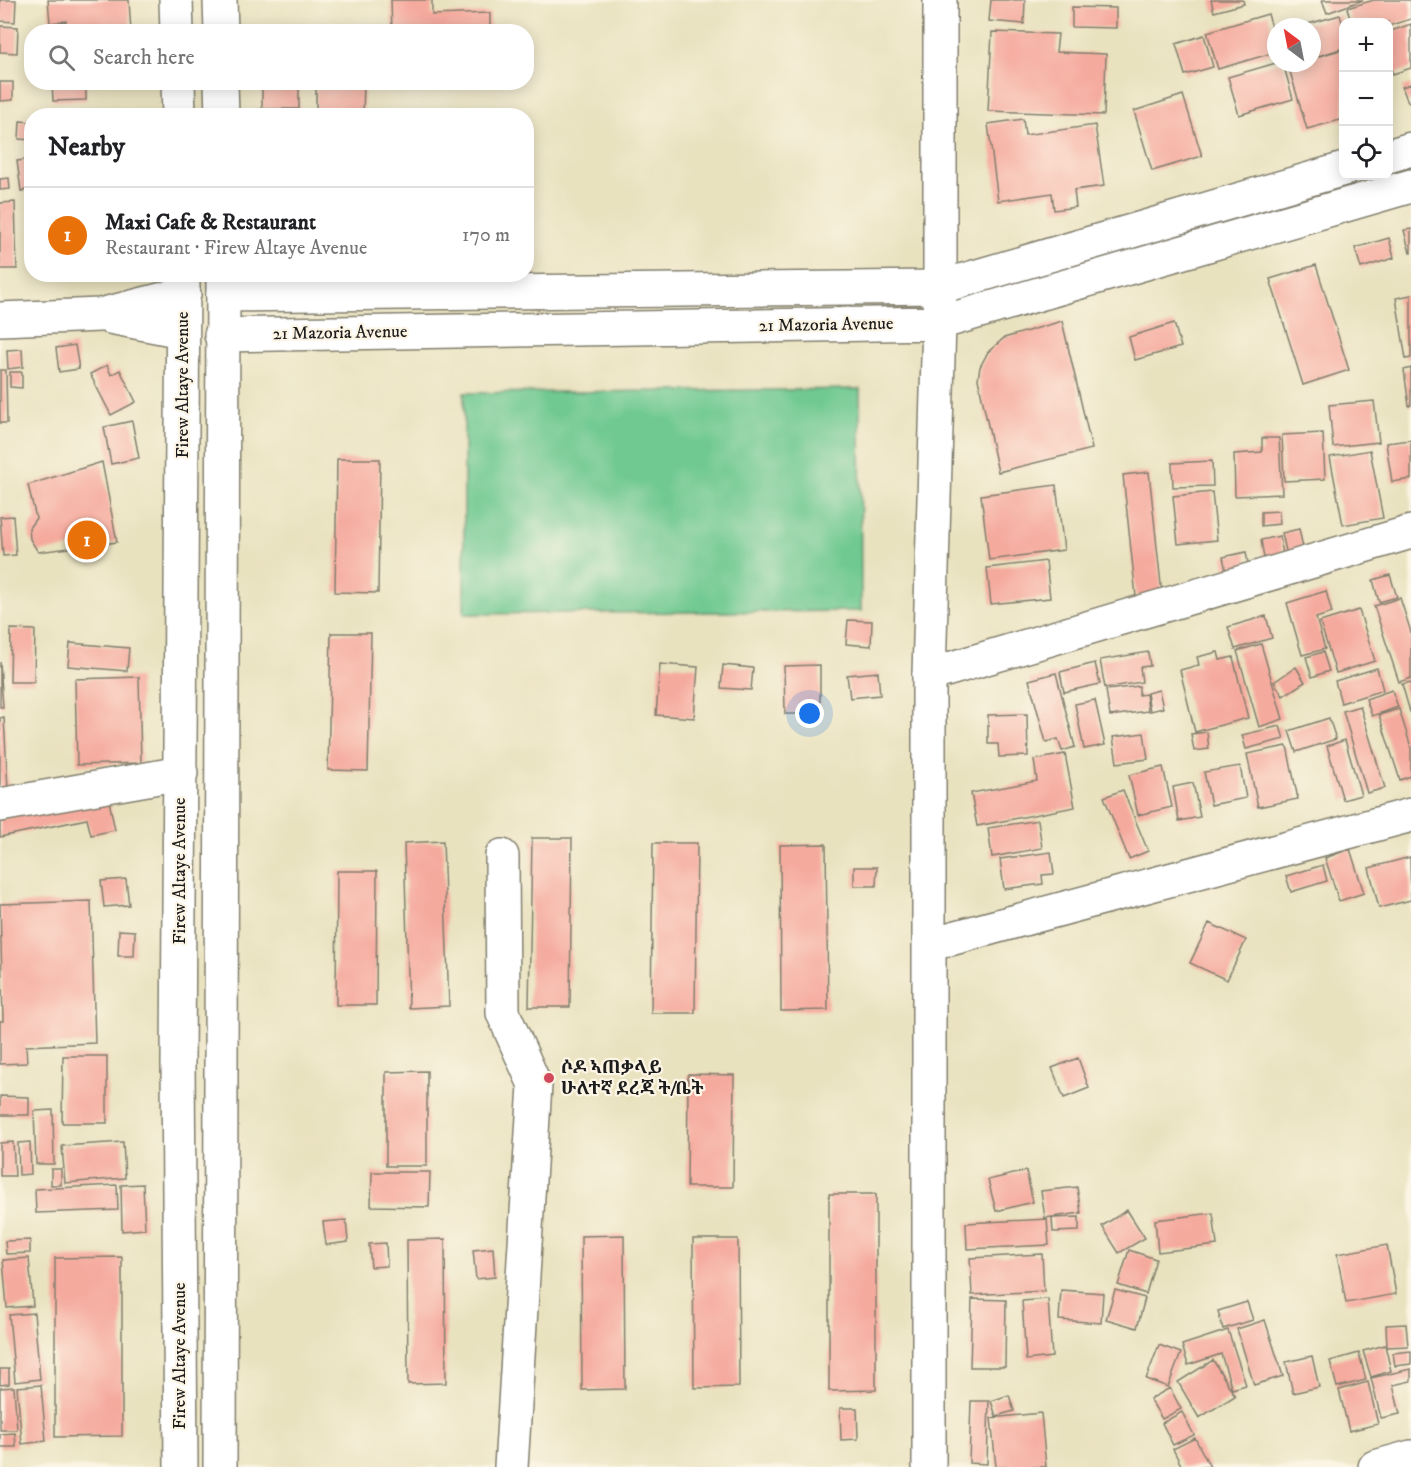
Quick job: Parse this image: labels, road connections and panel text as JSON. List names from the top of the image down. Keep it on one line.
{"streets":{"main road":["21 Mazoria Avenue","Firew Altaye Avenue"]},"crossings":[["21 Mazoria Avenue","Firew Altaye Avenue"]],"places":["ሶዶ ኣጠቃላይ ሁለተኛ ደረጃ ት/ቤት"],"north":"top left","page":{"map_buttons":["+","−"],"search":"Search here","heading":"Nearby","list":[{"mark":"1","name":"Maxi Cafe & Restaurant","note":"Restaurant · Firew Altaye Avenue","value":"170 m"}],"pins":"1"}}
